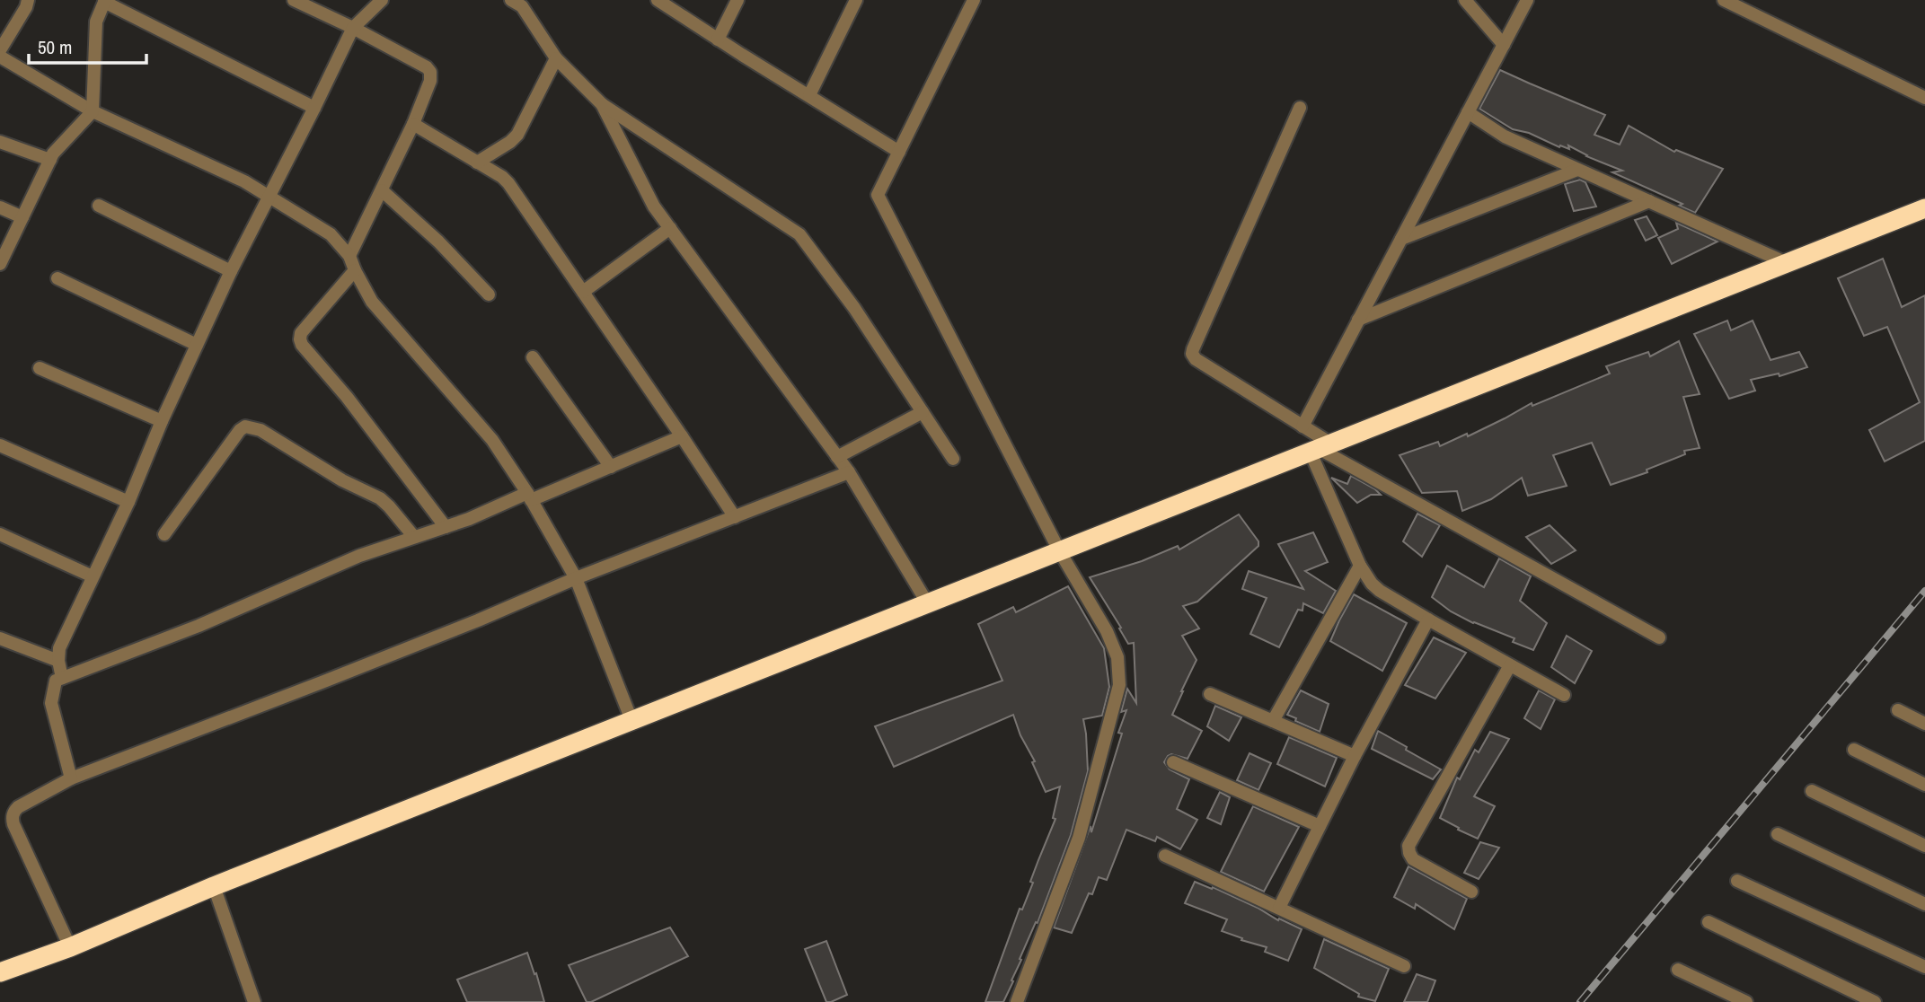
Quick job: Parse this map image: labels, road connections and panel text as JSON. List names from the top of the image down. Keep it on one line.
{"scale_bar":"50 m"}
